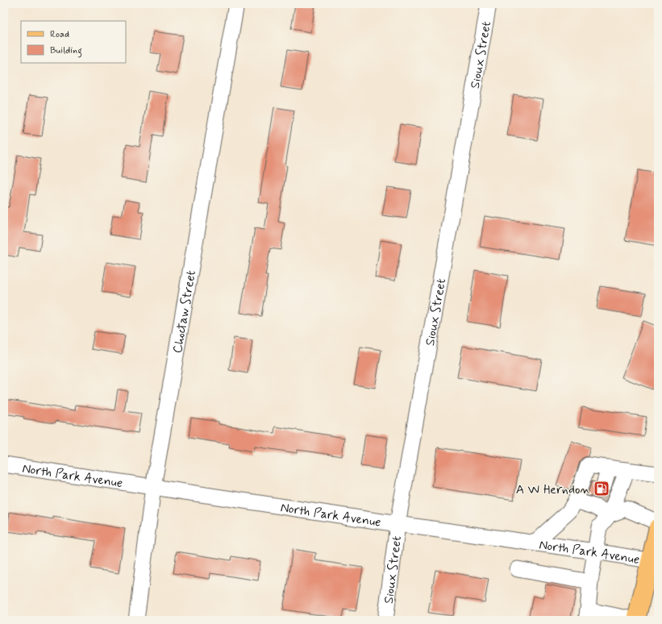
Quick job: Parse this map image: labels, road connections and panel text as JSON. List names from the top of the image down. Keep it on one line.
{"streets":{"street":["Sioux Street","Choctaw Street","North Park Avenue"]},"crossings":[["Sioux Street","North Park Avenue"],["Choctaw Street","North Park Avenue"]],"places":{"fuel station":["A W Herndon"]},"legend":["Road","Building"]}
